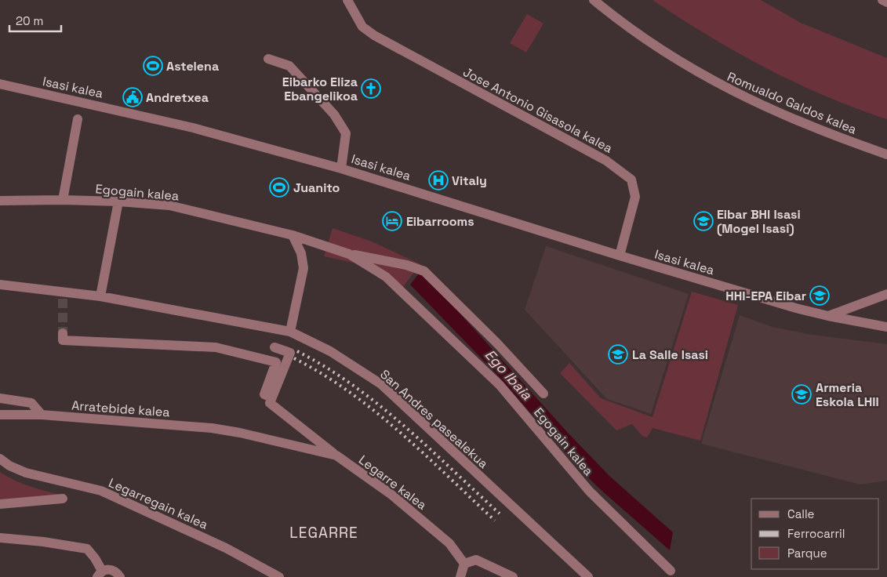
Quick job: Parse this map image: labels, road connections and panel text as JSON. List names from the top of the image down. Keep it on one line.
{"streets":{"street":["Isasi kalea","Romualdo Galdos kalea","Jose Antonio Gisasola kalea","Egogain kalea","Arratebide kalea","San Andres pasealekua","Legarre kalea","Legarregain kalea"]},"crossings":[["Isasi kalea","Jose Antonio Gisasola kalea"],["Arratebide kalea","Legarre kalea"]],"districts":["LEGARRE"],"water":["Ego Ibaia"],"places":{"sports":["Astelena","Juanito"],"church":["Eibarko Eliza Ebangelikoa"],"public building":["Andretxea"],"hospital":["Vitaly"],"hotel":["Eibarrooms"],"school or university":["Eibar BHI Isasi (Mogel Isasi)","HHI-EPA Eibar","La Salle Isasi","Armeria Eskola LHII"]},"legend":["Calle","Ferrocarril","Parque"],"scale_bar":"20 m"}
